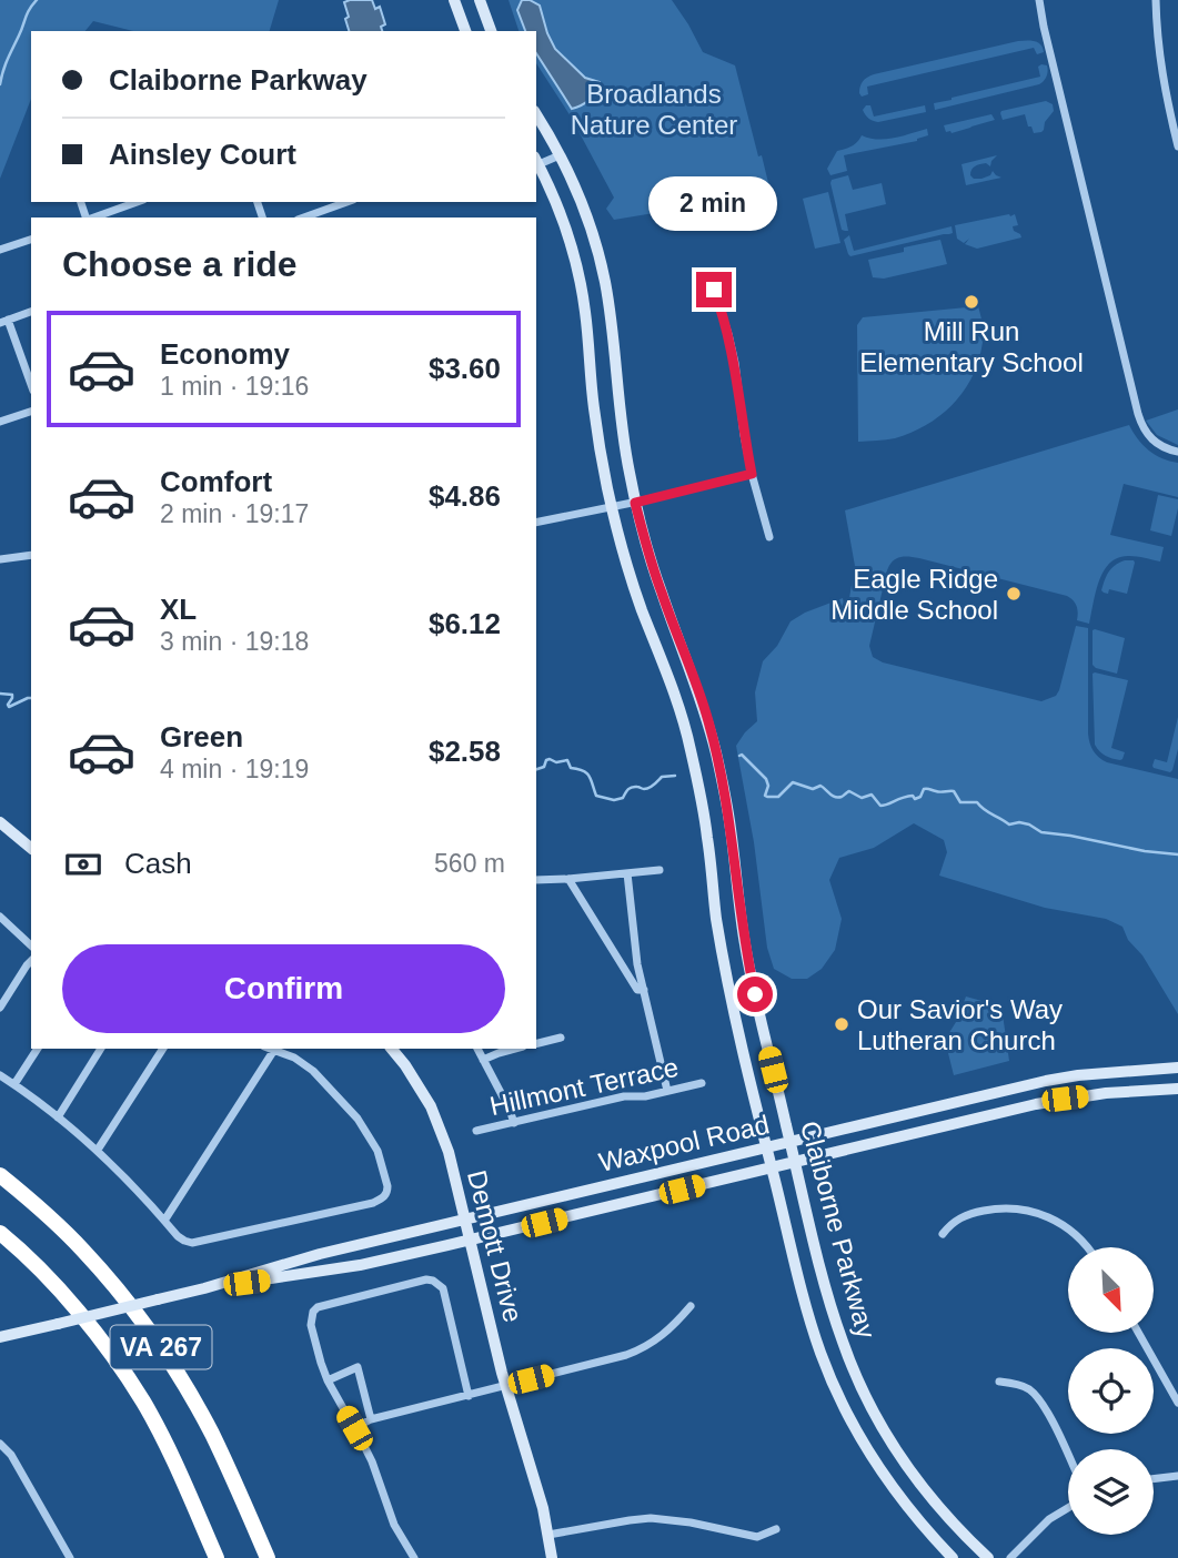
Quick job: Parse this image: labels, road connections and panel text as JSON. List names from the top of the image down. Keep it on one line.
{"streets":{"highway":["VA 267"],"main road":["Waxpool Road","Claiborne Parkway","Demott Drive"],"street":["Hillmont Terrace"]},"crossings":[["Waxpool Road","Claiborne Parkway"],["Waxpool Road","Demott Drive"]],"parks":["Broadlands Nature Center"],"places":["Mill Run Elementary School","Eagle Ridge Middle School","Our Savior's Way Lutheran Church"],"north":"bottom right","page":{"banner":["Claiborne Parkway","Ainsley Court"],"bubble":"2 min","heading":"Choose a ride","list":[{"name":"Economy","note":"1 min · 19:16","value":"$3.60"},{"name":"Comfort","note":"2 min · 19:17","value":"$4.86"},{"name":"XL","note":"3 min · 19:18","value":"$6.12"},{"name":"Green","note":"4 min · 19:19","value":"$2.58"}],"pay":["Cash","560 m"],"buttons":"Confirm"}}
